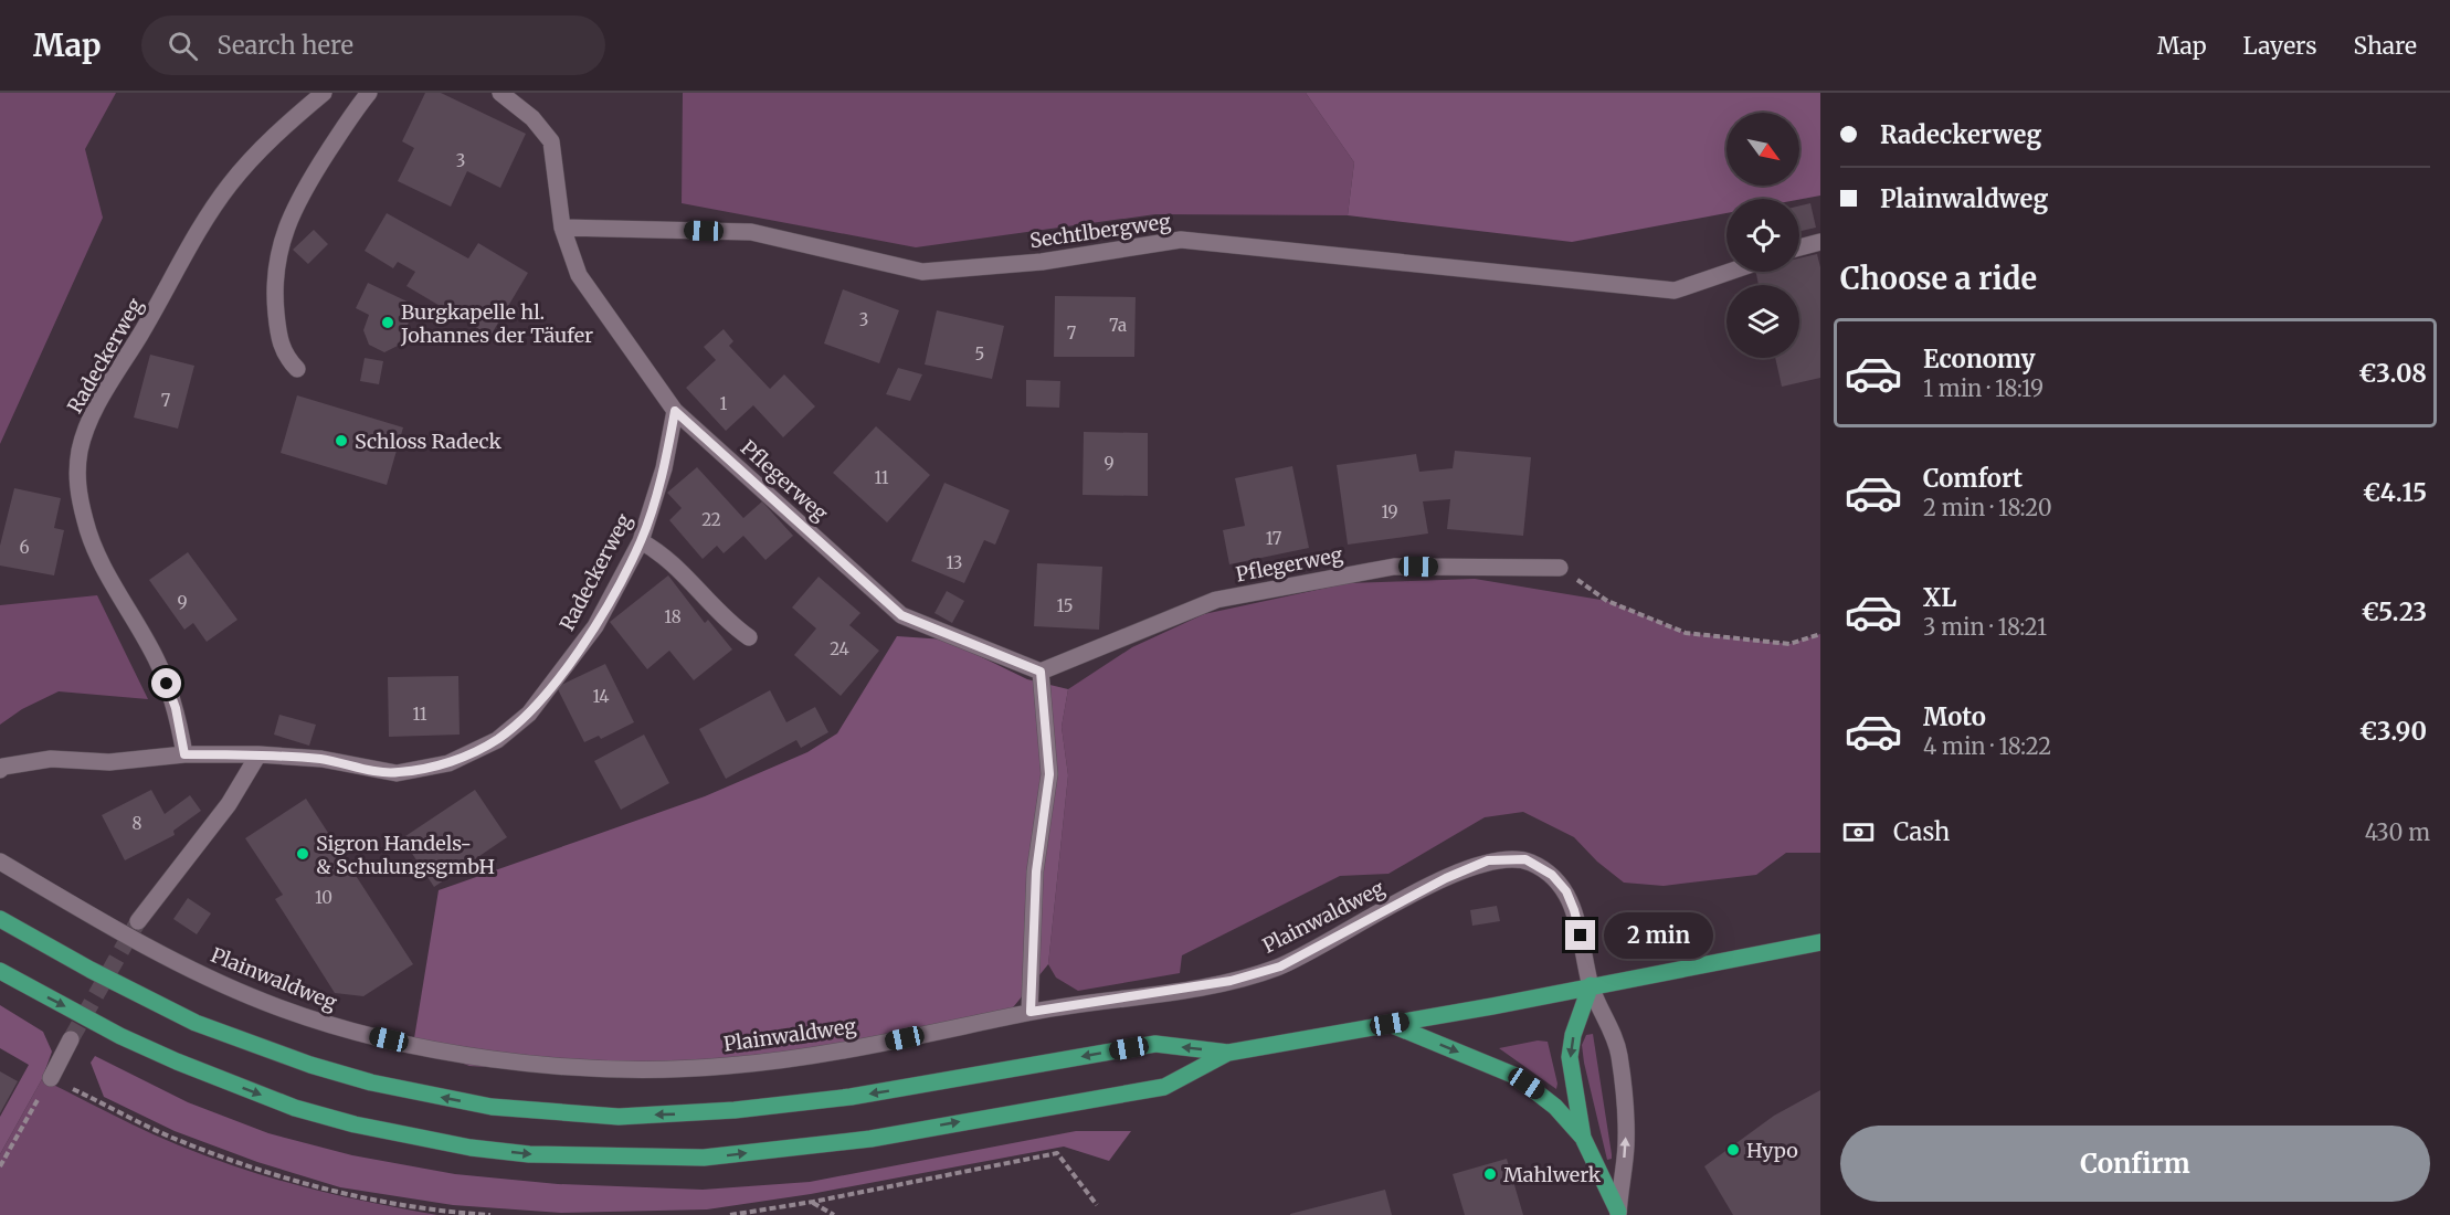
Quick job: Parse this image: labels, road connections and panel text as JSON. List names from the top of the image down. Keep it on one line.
{"streets":{"street":["Sechtlbergweg","Radeckerweg","Pflegerweg","Plainwaldweg"]},"crossings":[["Radeckerweg","Pflegerweg"]],"places":["Burgkapelle hl. Johannes der Täufer","Schloss Radeck","Sigron Handels- & SchulungsgmbH","Hypo","Mahlwerk"],"house_numbers":["3","3","7a","7","5","7","1","9","11","19","22","17","6","13","9","15","18","24","14","11","8","10"],"north":"bottom right","page":{"header":"Map","search":"Search here","nav":["Map","Layers","Share"],"banner":["Radeckerweg","Plainwaldweg"],"heading":"Choose a ride","list":[{"name":"Economy","note":"1 min · 18:19","value":"€3.08"},{"name":"Comfort","note":"2 min · 18:20","value":"€4.15"},{"name":"XL","note":"3 min · 18:21","value":"€5.23"},{"name":"Moto","note":"4 min · 18:22","value":"€3.90"}],"pay":["Cash","430 m"],"bubble":"2 min","buttons":"Confirm"}}
